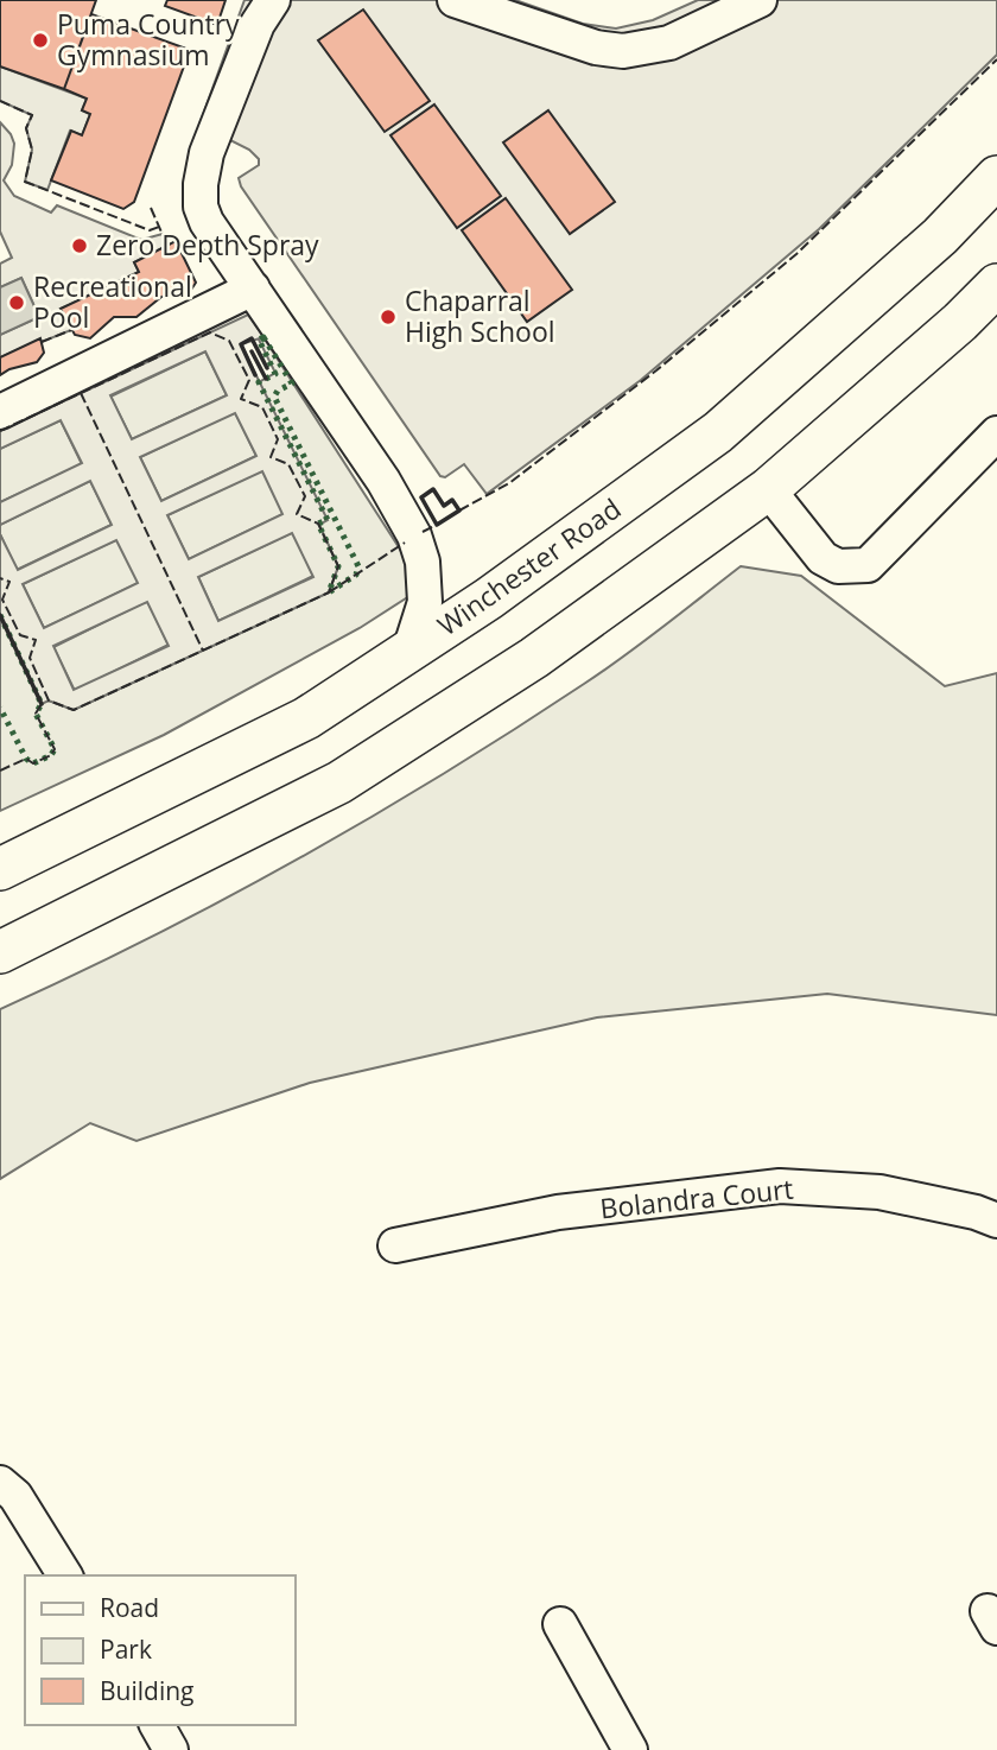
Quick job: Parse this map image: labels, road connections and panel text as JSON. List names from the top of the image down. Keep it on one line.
{"streets":{"main road":["Winchester Road"],"street":["Bolandra Court"]},"places":["Puma Country Gymnasium","Zero Depth Spray","Recreational Pool","Chaparral High School"],"legend":["Road","Park","Building"]}
